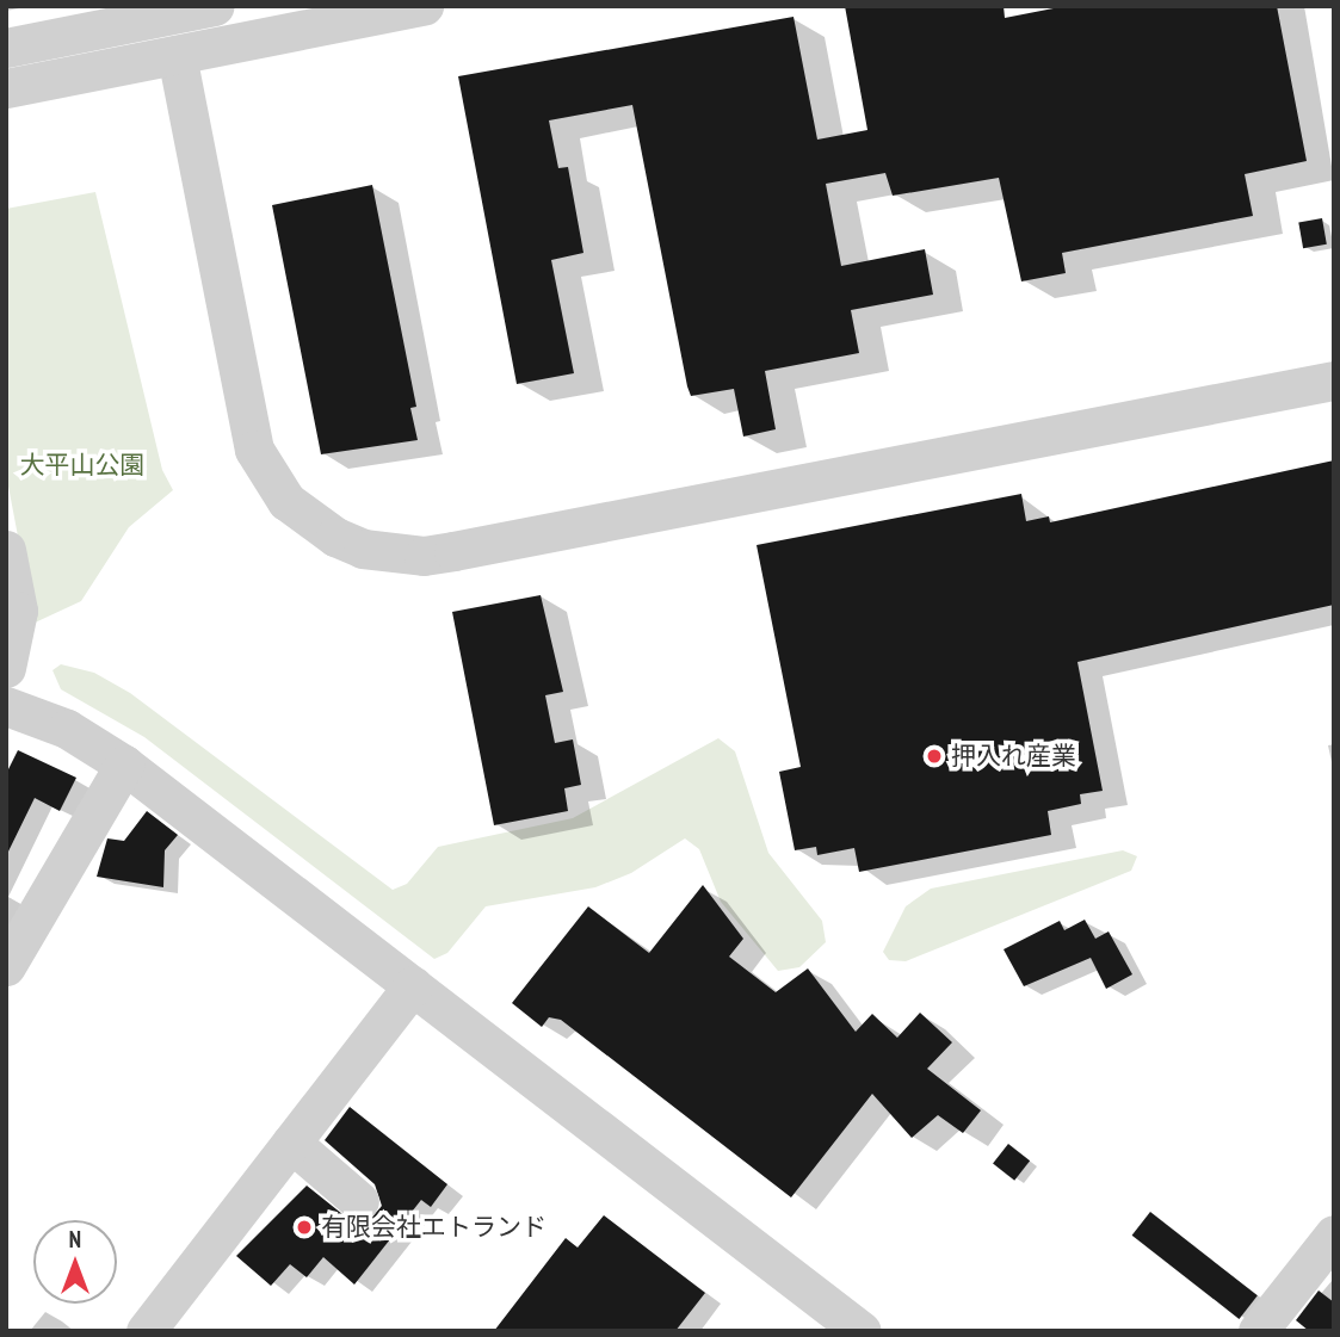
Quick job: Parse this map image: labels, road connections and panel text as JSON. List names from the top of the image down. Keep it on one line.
{"parks":["大平山公園"],"places":["押入れ産業","有限会社エトランド"],"north":"top"}
